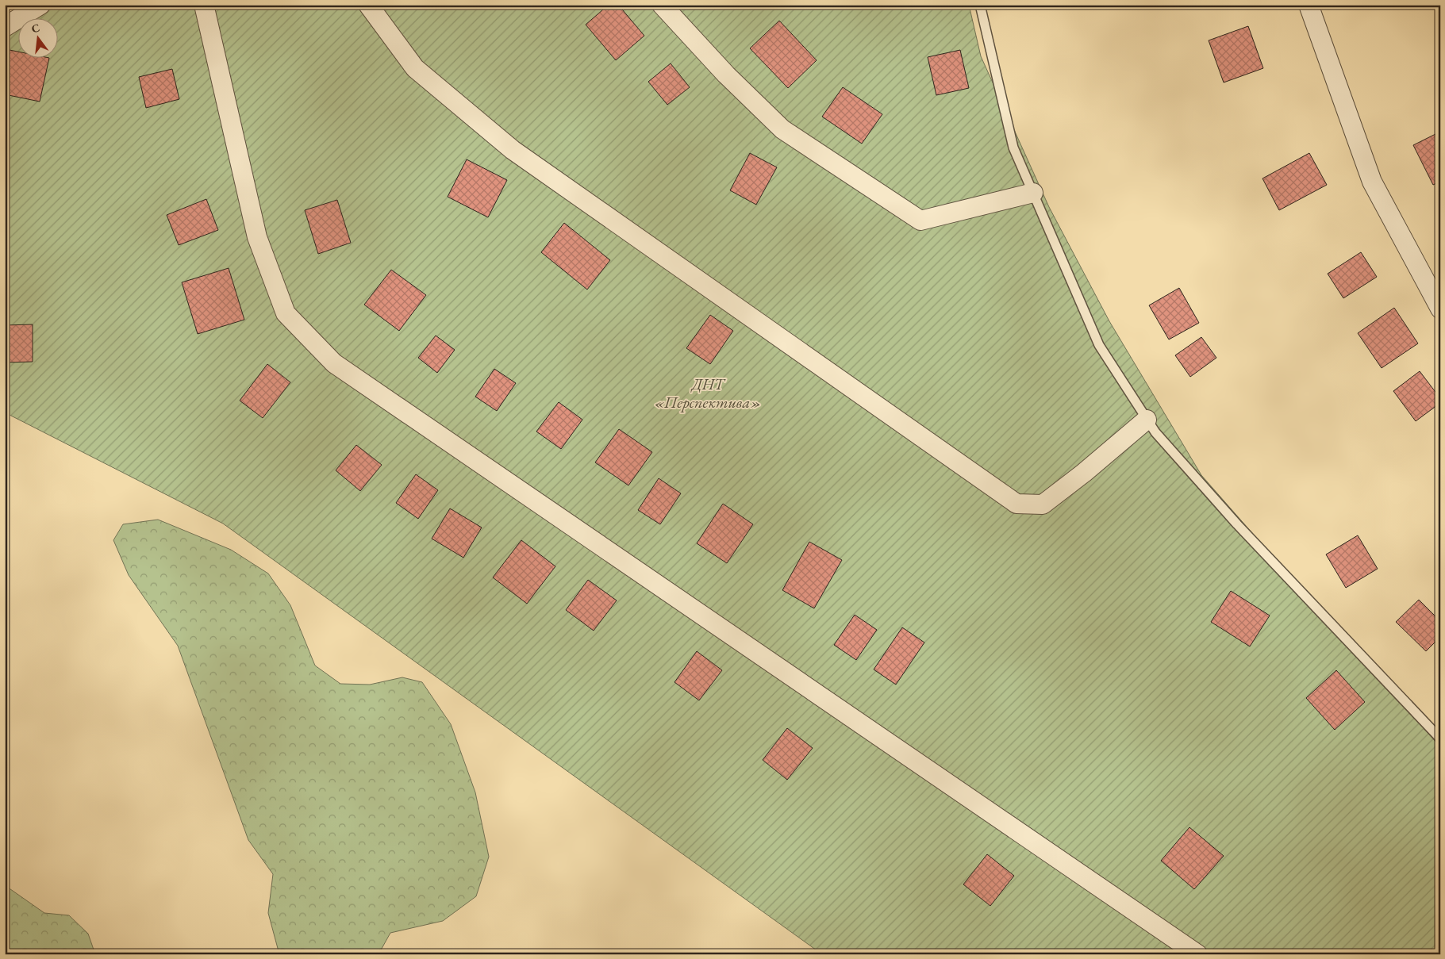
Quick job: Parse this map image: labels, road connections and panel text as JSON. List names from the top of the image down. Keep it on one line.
{"parks":["ДНТ «Перспектива»"],"north":"top"}
